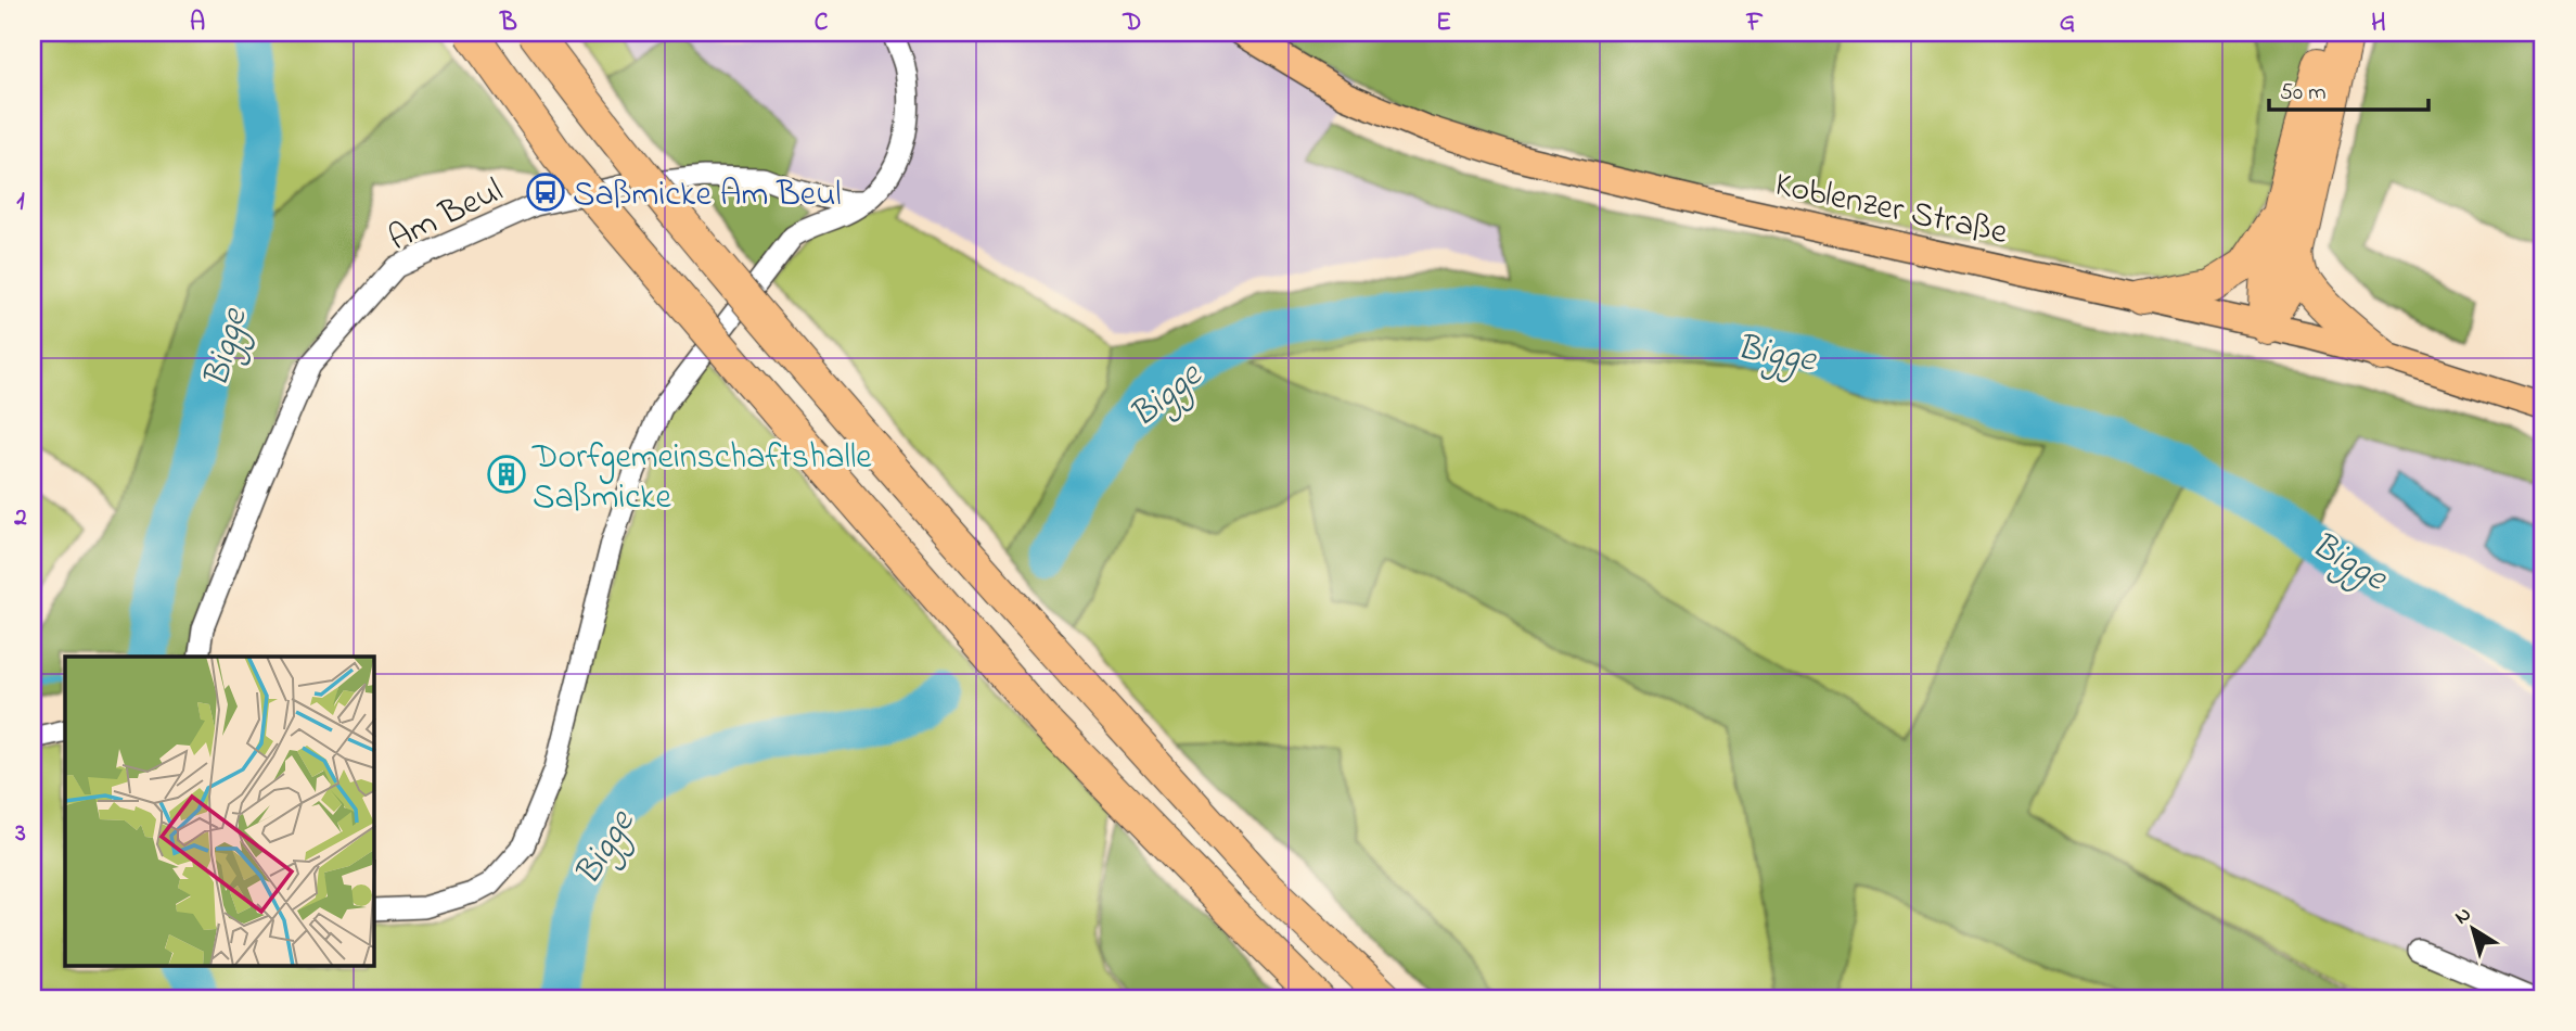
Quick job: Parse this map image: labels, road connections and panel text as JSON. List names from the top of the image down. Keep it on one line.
{"streets":{"main road":["Koblenzer Straße"],"street":["Am Beul"]},"water":["Bigge"],"places":{"bus stop":["Saßmicke Am Beul"],"building":["Dorfgemeinschaftshalle Saßmicke"]},"scale_bar":"50 m","north":"top left","grid":{"columns":["A","B","C","D","E","F","G","H"],"rows":["1","2","3"]}}
